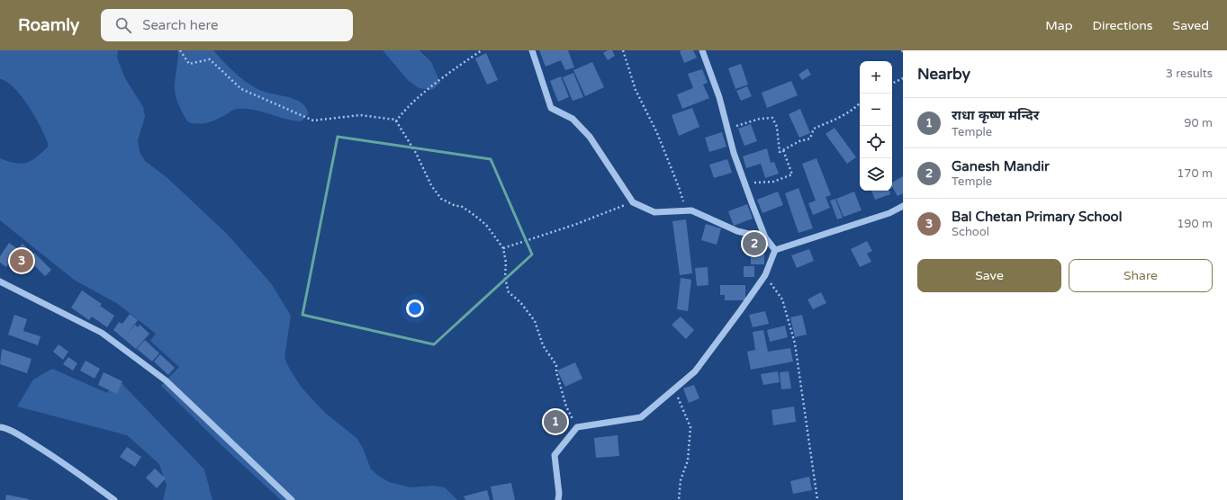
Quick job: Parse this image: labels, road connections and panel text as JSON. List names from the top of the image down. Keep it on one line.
{"page":{"header":"Roamly","search":"Search here","nav":["Map","Directions","Saved"],"heading":["Nearby","3 results"],"map_buttons":["+","−"],"list":[{"mark":"1","name":"राधा कृष्ण मन्दिर","note":"Temple","value":"90 m"},{"mark":"2","name":"Ganesh Mandir","note":"Temple","value":"170 m"},{"mark":"3","name":"Bal Chetan Primary School","note":"School","value":"190 m"}],"pins":["2","3","1"],"buttons":["Save","Share"]}}
